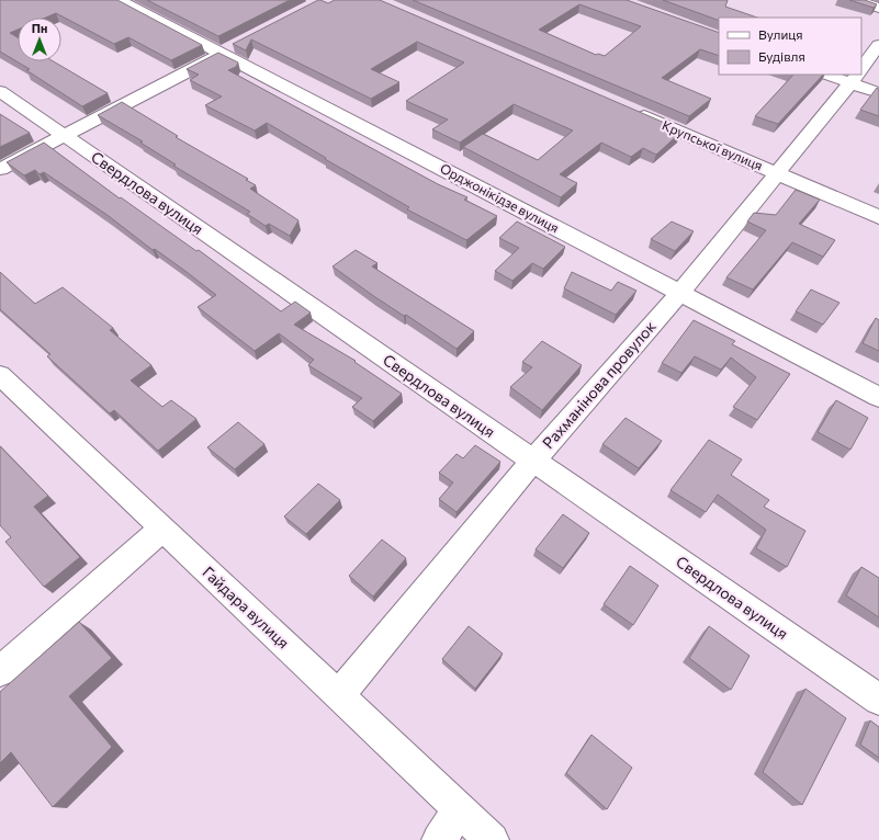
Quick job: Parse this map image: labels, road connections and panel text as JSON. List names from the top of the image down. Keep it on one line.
{"streets":{"street":["Крупської вулиця","Свердлова вулиця","Орджонікідзе вулиця","Рахманінова провулок","Гайдара вулиця"]},"crossings":[["Крупської вулиця","Рахманінова провулок"],["Свердлова вулиця","Рахманінова провулок"],["Орджонікідзе вулиця","Рахманінова провулок"],["Рахманінова провулок","Гайдара вулиця"]],"legend":["Вулиця","Будівля"],"north":"top"}
